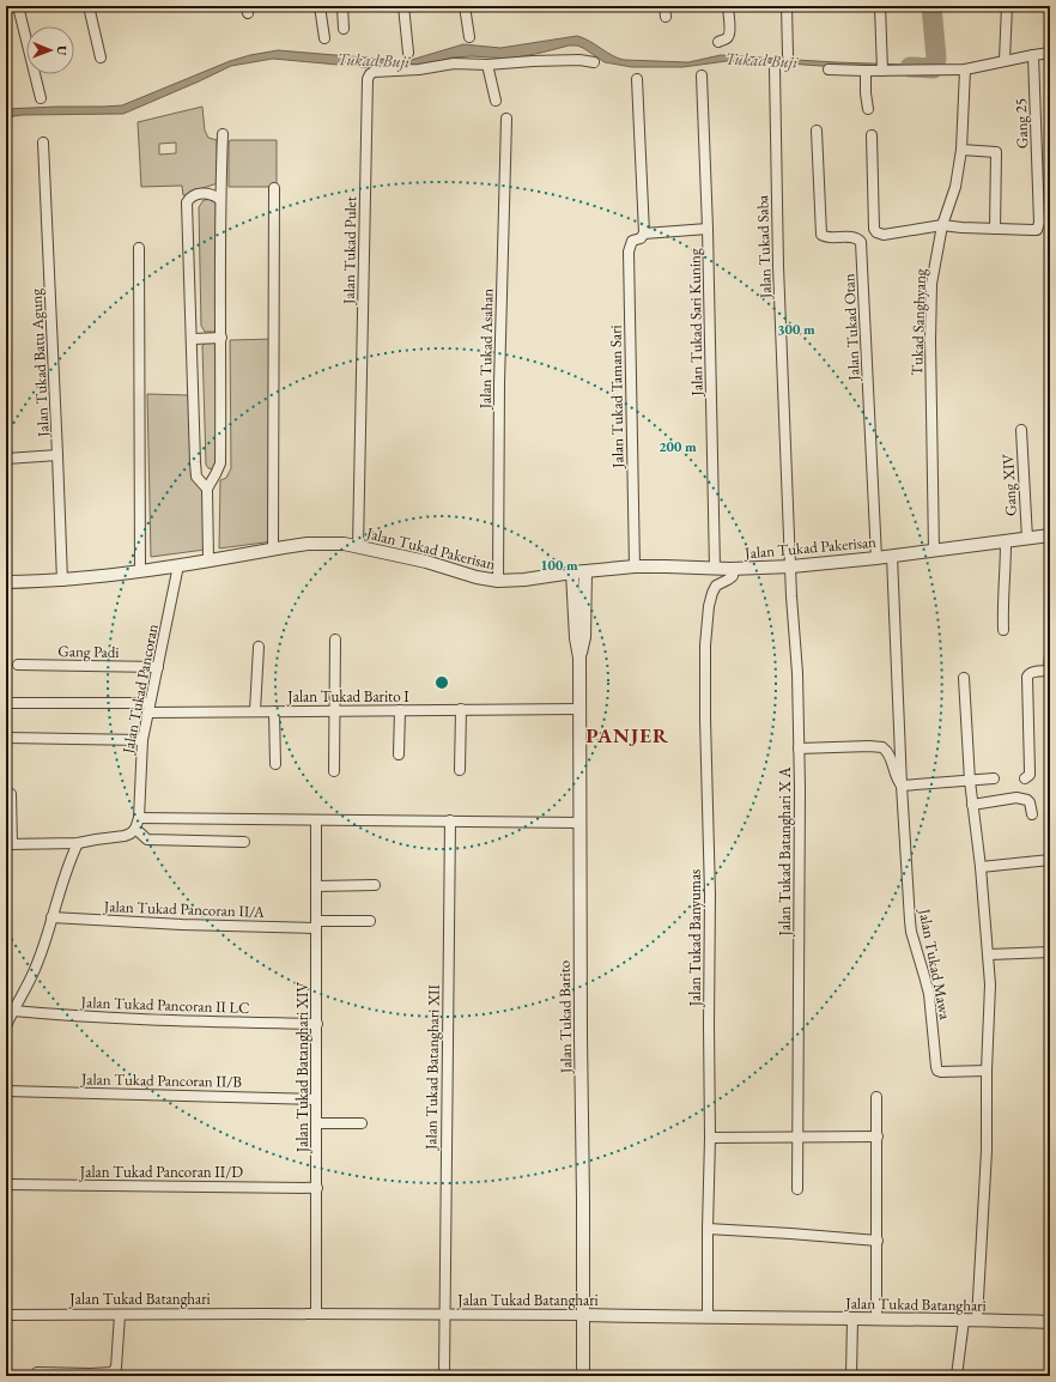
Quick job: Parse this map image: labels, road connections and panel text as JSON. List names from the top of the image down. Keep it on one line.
{"streets":{"street":["Gang 25","Jalan Tukad Saba","Jalan Tukad Pulet","Jalan Tukad Sari Kuning","Tukad Sanghyang","Jalan Tukad Otan","Jalan Tukad Asahan","Jalan Tukad Batu Agung","Jalan Tukad Taman Sari","Gang XIV","Jalan Tukad Pakerisan","Gang Padi","Jalan Tukad Pancoran","Jalan Tukad Barito I","Jalan Tukad Batanghari X A","Jalan Tukad Pancoran II/A","Jalan Tukad Banyumas","Jalan Tukad Mawa","Jalan Tukad Pancoran II LC","Jalan Tukad Barito","Jalan Tukad Batanghari XIV","Jalan Tukad Batanghari XII","Jalan Tukad Pancoran II/B","Jalan Tukad Pancoran II/D","Jalan Tukad Batanghari"]},"crossings":[["Jalan Tukad Saba","Jalan Tukad Pakerisan"],["Jalan Tukad Saba","Jalan Tukad Batanghari X A"],["Jalan Tukad Pulet","Jalan Tukad Pakerisan"],["Jalan Tukad Sari Kuning","Jalan Tukad Pakerisan"],["Tukad Sanghyang","Jalan Tukad Pakerisan"],["Jalan Tukad Otan","Jalan Tukad Pakerisan"],["Jalan Tukad Asahan","Jalan Tukad Pakerisan"],["Jalan Tukad Batu Agung","Jalan Tukad Pakerisan"],["Jalan Tukad Taman Sari","Jalan Tukad Pakerisan"],["Gang XIV","Jalan Tukad Pakerisan"],["Jalan Tukad Pakerisan","Jalan Tukad Pancoran"],["Jalan Tukad Pakerisan","Jalan Tukad Batanghari X A"],["Jalan Tukad Pakerisan","Jalan Tukad Banyumas"],["Jalan Tukad Pakerisan","Jalan Tukad Mawa"],["Jalan Tukad Pakerisan","Jalan Tukad Barito"],["Gang Padi","Jalan Tukad Pancoran"],["Jalan Tukad Pancoran","Jalan Tukad Barito I"],["Jalan Tukad Barito I","Jalan Tukad Barito"],["Jalan Tukad Pancoran II/A","Jalan Tukad Batanghari XIV"],["Jalan Tukad Banyumas","Jalan Tukad Batanghari"],["Jalan Tukad Pancoran II LC","Jalan Tukad Batanghari XIV"],["Jalan Tukad Barito","Jalan Tukad Batanghari"],["Jalan Tukad Batanghari XIV","Jalan Tukad Pancoran II/B"],["Jalan Tukad Batanghari XIV","Jalan Tukad Pancoran II/D"],["Jalan Tukad Batanghari XIV","Jalan Tukad Batanghari"],["Jalan Tukad Batanghari XII","Jalan Tukad Batanghari"]],"districts":["PANJER"],"water":["Tukad Buji"],"north":"right","rings":["300 m","200 m","100 m"]}
